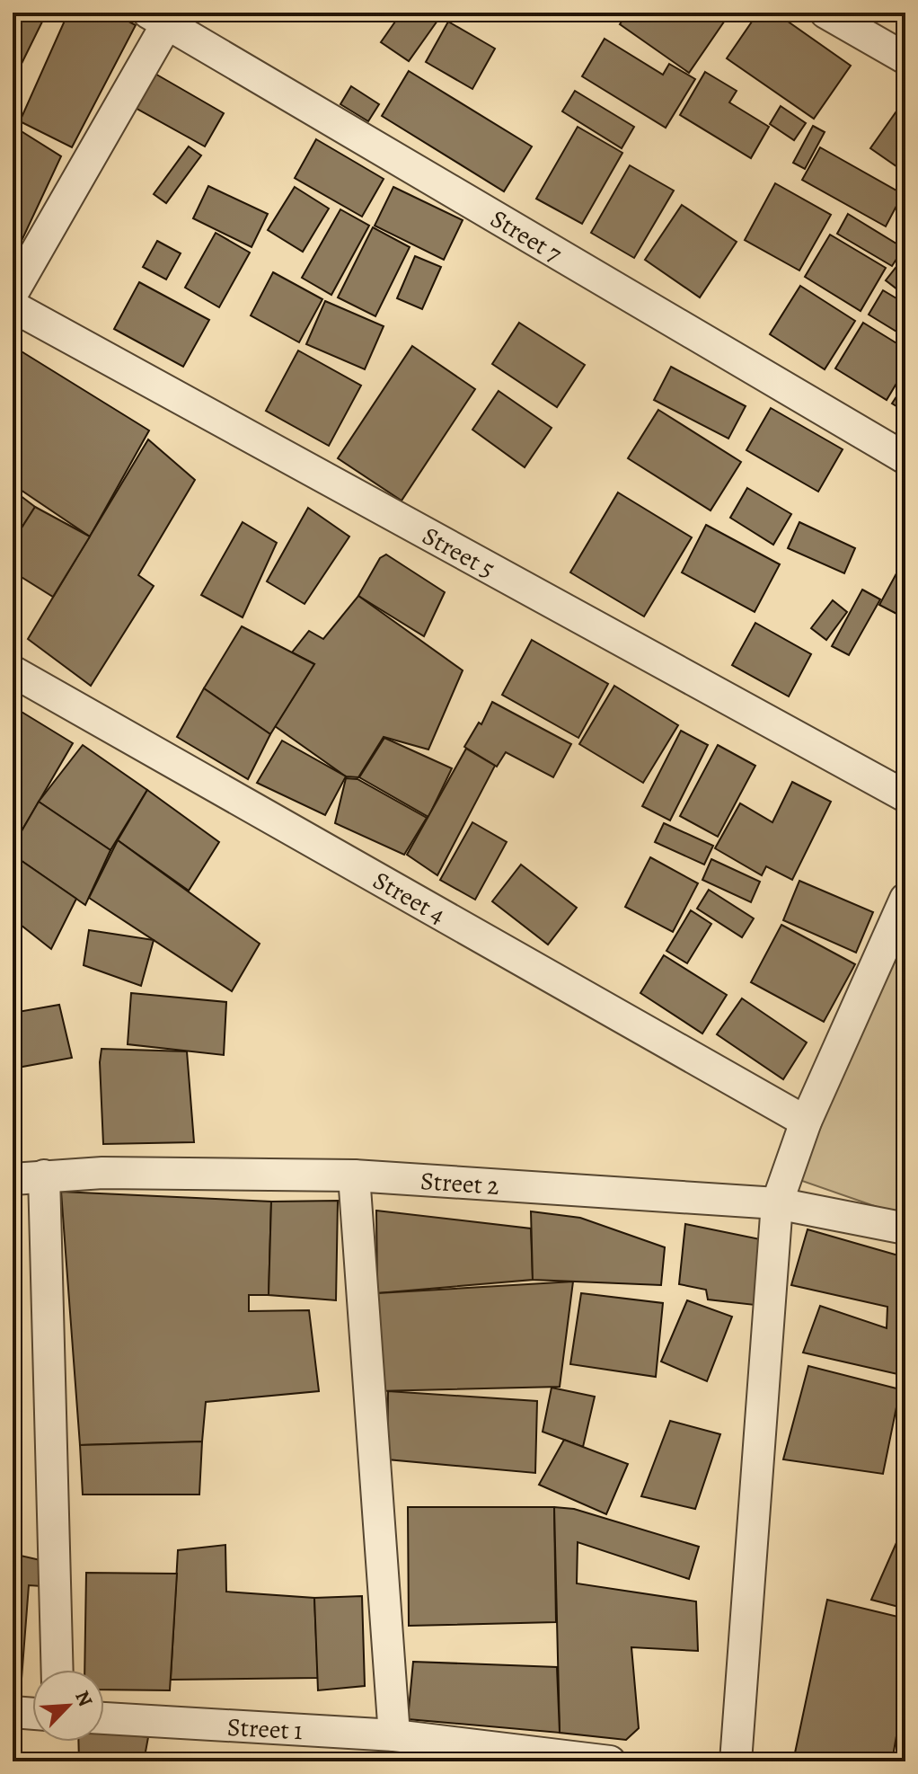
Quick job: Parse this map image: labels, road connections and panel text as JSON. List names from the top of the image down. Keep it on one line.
{"streets":{"street":["Street 7","Street 5","Street 4","Street 2","Street 1"]},"north":"top right"}
